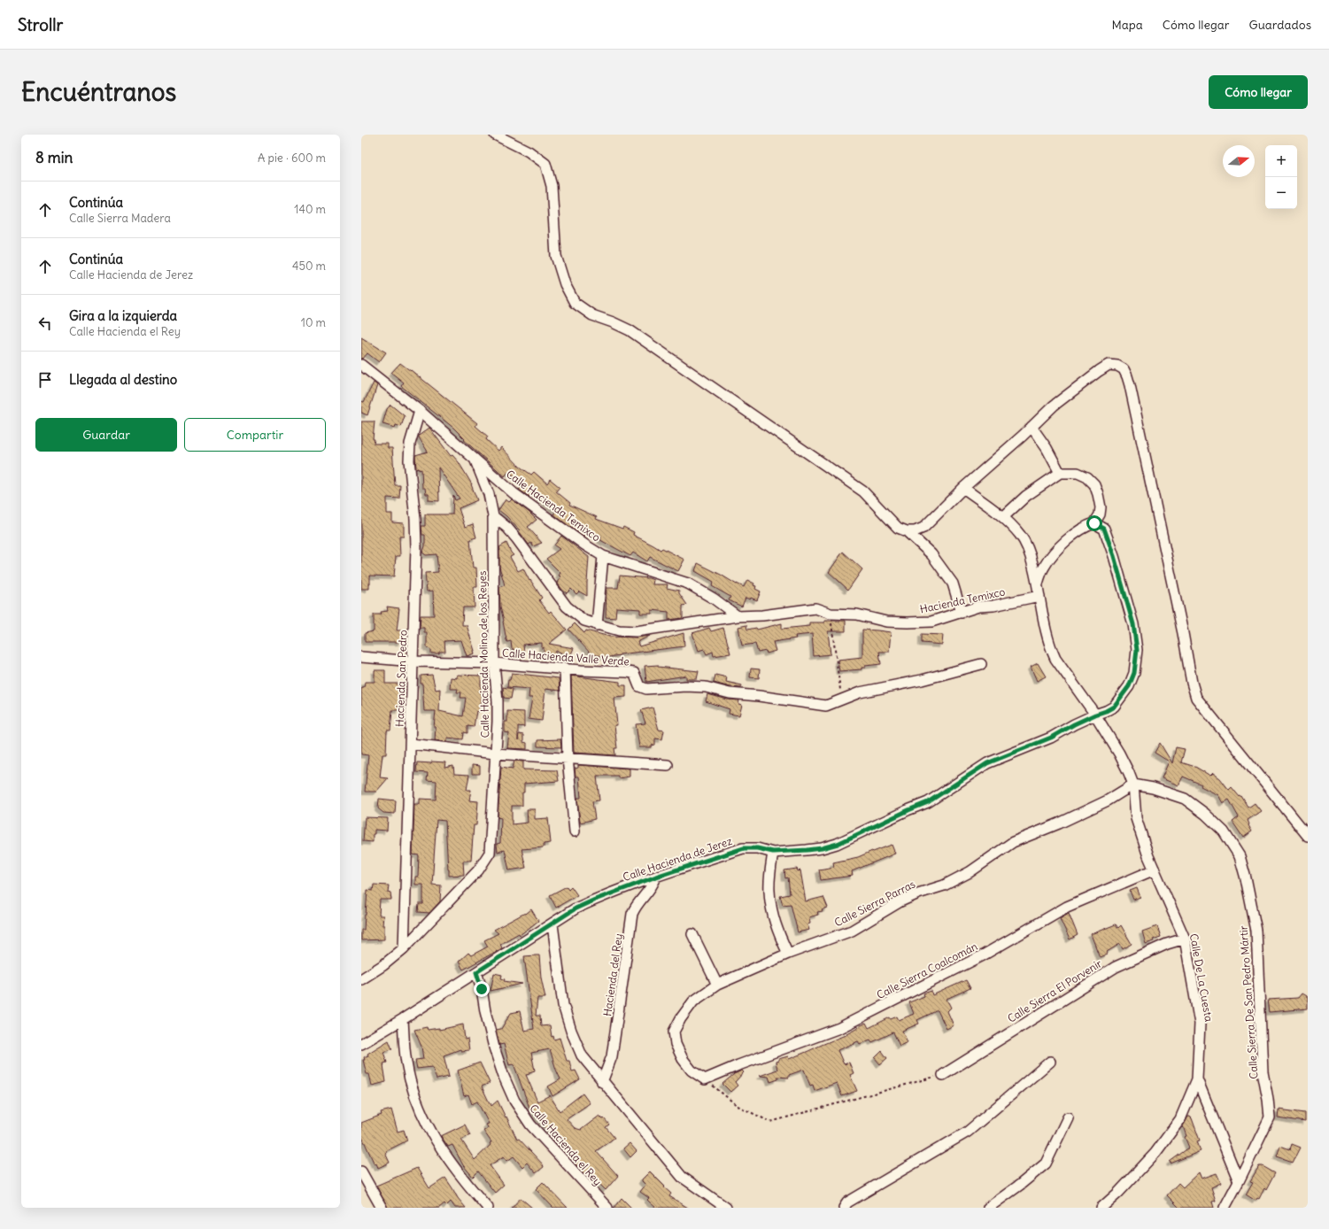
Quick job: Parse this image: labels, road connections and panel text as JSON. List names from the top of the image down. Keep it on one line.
{"streets":{"street":["Calle Hacienda Temixco","Hacienda Temixco","Calle Hacienda Molino de los Reyes","Calle Hacienda Valle Verde","Hacienda San Pedro","Calle Hacienda de Jerez","Calle Sierra Parras","Calle Sierra Coalcomán","Hacienda del Rey","Calle De La Cuesta","Calle Sierra El Porvenir","Calle Sierra De San Pedro Mártir","Calle Hacienda el Rey"]},"crossings":[["Calle Hacienda Temixco","Hacienda Temixco"],["Calle Hacienda Temixco","Calle Hacienda Molino de los Reyes"],["Calle Hacienda Temixco","Hacienda San Pedro"],["Hacienda Temixco","Calle Hacienda Molino de los Reyes"],["Calle Hacienda Molino de los Reyes","Calle Hacienda Valle Verde"],["Calle Hacienda Molino de los Reyes","Hacienda San Pedro"],["Calle Hacienda Valle Verde","Hacienda San Pedro"],["Calle Hacienda de Jerez","Hacienda del Rey"],["Calle Hacienda de Jerez","Calle De La Cuesta"],["Calle Hacienda de Jerez","Calle Hacienda el Rey"],["Calle Sierra Parras","Calle Sierra Coalcomán"],["Calle Sierra Parras","Calle De La Cuesta"],["Calle Sierra Parras","Calle Sierra De San Pedro Mártir"],["Calle Sierra Coalcomán","Calle De La Cuesta"],["Calle De La Cuesta","Calle Sierra El Porvenir"],["Calle De La Cuesta","Calle Sierra De San Pedro Mártir"]],"north":"right","page":{"header":"Strollr","nav":["Mapa","Cómo llegar","Guardados"],"buttons":["Cómo llegar",["Guardar","Compartir"]],"title":"Encuéntranos","heading":["8 min","A pie · 600 m"],"map_buttons":["+","−"],"list":[["Continúa","Calle Sierra Madera","140 m"],["Continúa","Calle Hacienda de Jerez","450 m"],["Gira a la izquierda","Calle Hacienda el Rey","10 m"],"Llegada al destino"]}}
